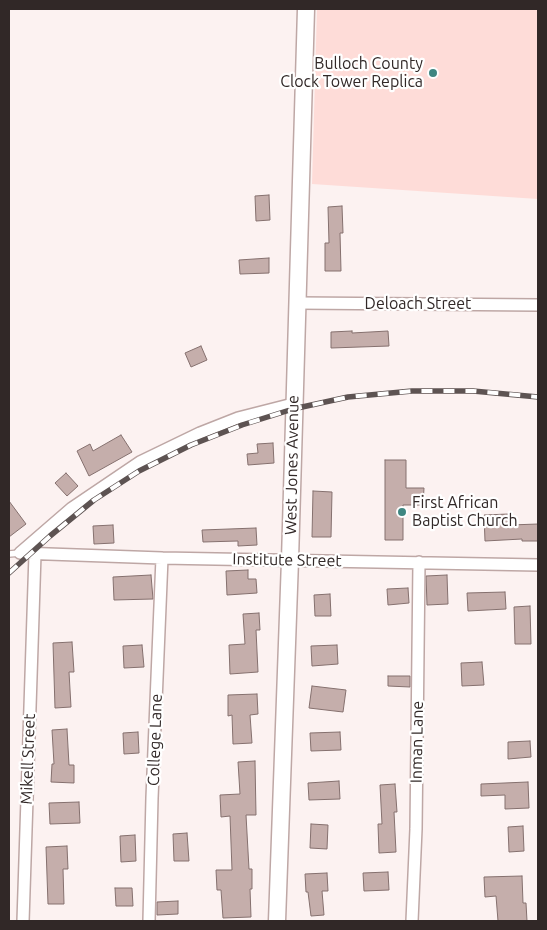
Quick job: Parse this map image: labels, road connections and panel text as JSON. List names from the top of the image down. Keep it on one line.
{"streets":{"street":["Deloach Street","West Jones Avenue","Institute Street","College Lane","Inman Lane","Mikell Street"]},"crossings":[["Deloach Street","West Jones Avenue"],["West Jones Avenue","Institute Street"],["Institute Street","College Lane"],["Institute Street","Inman Lane"],["Institute Street","Mikell Street"]],"places":["Bulloch County Clock Tower Replica","First African Baptist Church"]}
